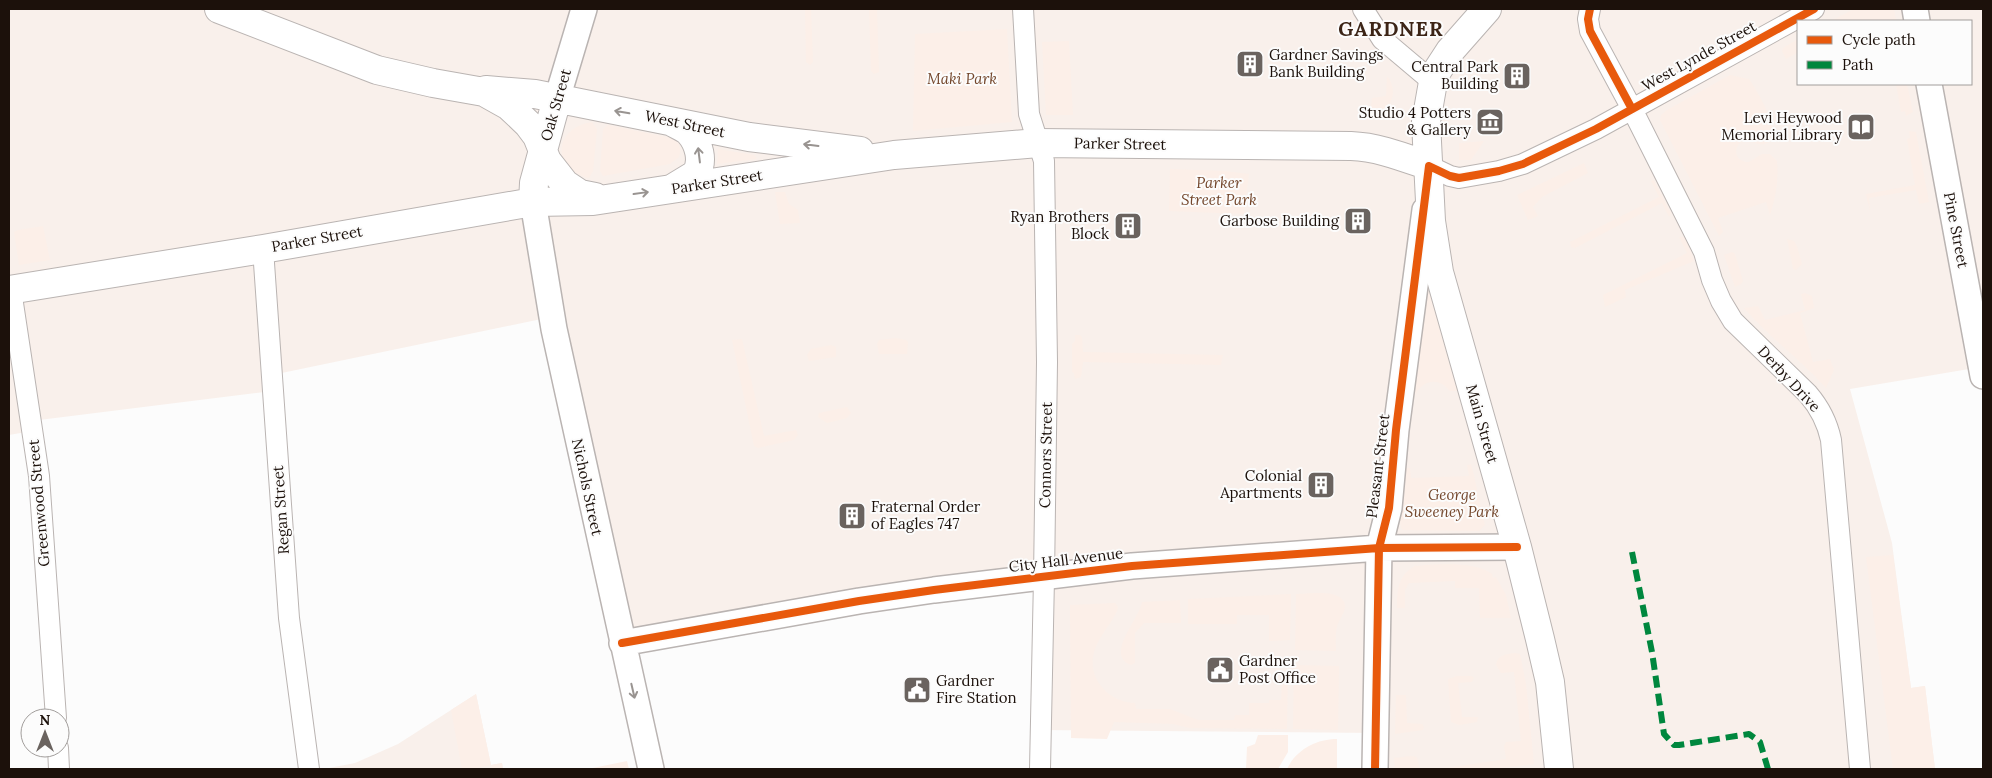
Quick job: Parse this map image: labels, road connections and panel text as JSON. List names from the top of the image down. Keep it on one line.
{"streets":{"main road":["Oak Street","West Street","Parker Street","Main Street"],"street":["West Lynde Street","Pine Street","Derby Drive","Connors Street","Pleasant Street","Nichols Street","Greenwood Street","Regan Street","City Hall Avenue"]},"crossings":[["West Lynde Street","Parker Street"],["West Lynde Street","Derby Drive"],["West Lynde Street","Main Street"],["West Lynde Street","Pleasant Street"],["Oak Street","West Street"],["Oak Street","Parker Street"],["Oak Street","Nichols Street"],["West Street","Parker Street"],["Parker Street","Main Street"],["Parker Street","Connors Street"],["Parker Street","Pleasant Street"],["Parker Street","Nichols Street"],["Parker Street","Greenwood Street"],["Parker Street","Regan Street"],["Main Street","Pleasant Street"],["Main Street","City Hall Avenue"],["Connors Street","City Hall Avenue"],["Pleasant Street","City Hall Avenue"],["Nichols Street","City Hall Avenue"]],"one_way":["West Street"],"districts":["GARDNER"],"parks":["Maki Park","Parker Street Park","George Sweeney Park"],"places":{"building":["Gardner Savings Bank Building","Central Park Building","Garbose Building","Ryan Brothers Block","Colonial Apartments","Fraternal Order of Eagles 747"],"museum":["Studio 4 Potters & Gallery"],"library":["Levi Heywood Memorial Library"],"public building":["Gardner Post Office","Gardner Fire Station"]},"legend":["Cycle path","Path"],"north":"top"}
